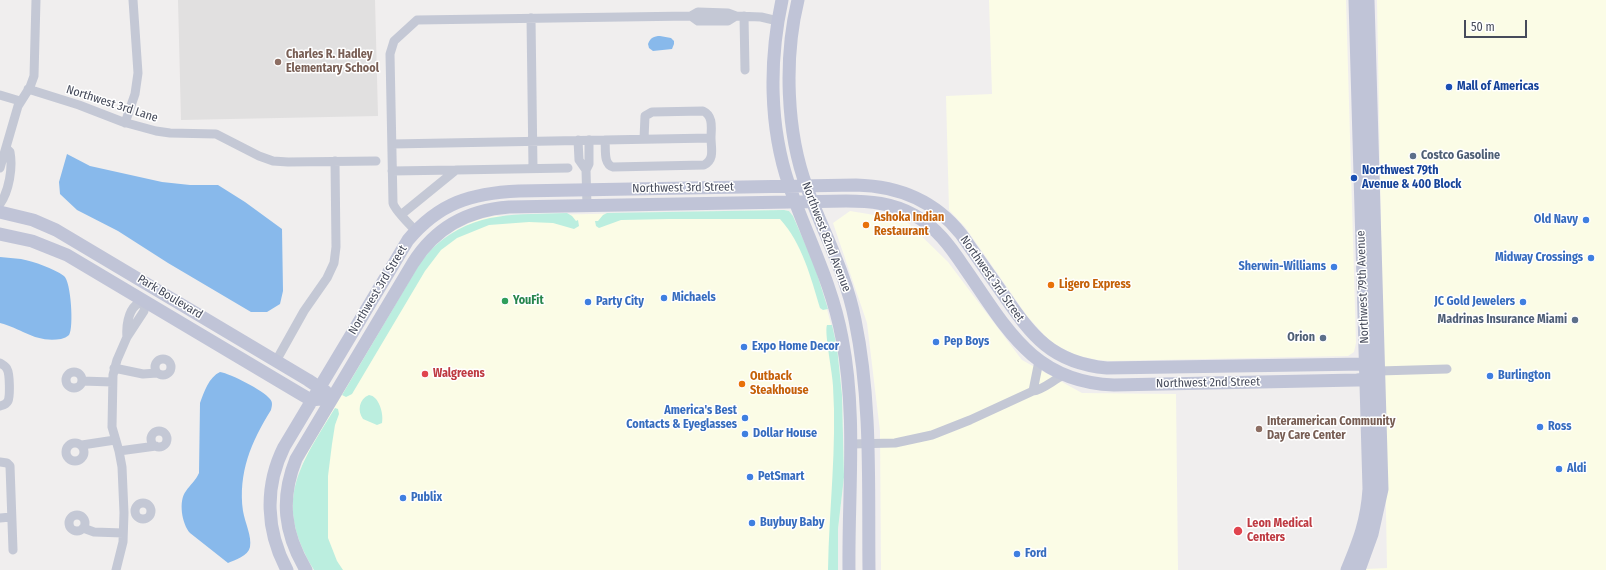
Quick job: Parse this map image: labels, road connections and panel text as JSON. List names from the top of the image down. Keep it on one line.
{"streets":{"street":["Northwest 3rd Lane","Northwest 3rd Street","Northwest 82nd Avenue","Northwest 79th Avenue","Park Boulevard","Northwest 2nd Street"]},"crossings":[["Northwest 3rd Street","Northwest 82nd Avenue"],["Northwest 3rd Street","Park Boulevard"],["Northwest 3rd Street","Northwest 2nd Street"],["Northwest 79th Avenue","Northwest 2nd Street"]],"places":["Charles R. Hadley Elementary School","Mall of Americas","Costco Gasoline","Northwest 79th Avenue & 400 Block","Old Navy","Ashoka Indian Restaurant","Midway Crossings","Sherwin-Williams","Ligero Express","Michaels","YouFit","Party City","JC Gold Jewelers","Madrinas Insurance Miami","Orion","Pep Boys","Expo Home Decor","Walgreens","Burlington","Outback Steakhouse","America's Best Contacts & Eyeglasses","Ross","Interamerican Community Day Care Center","Dollar House","Aldi","PetSmart","Publix","Buybuy Baby","Leon Medical Centers","Ford"],"scale_bar":"50 m"}
